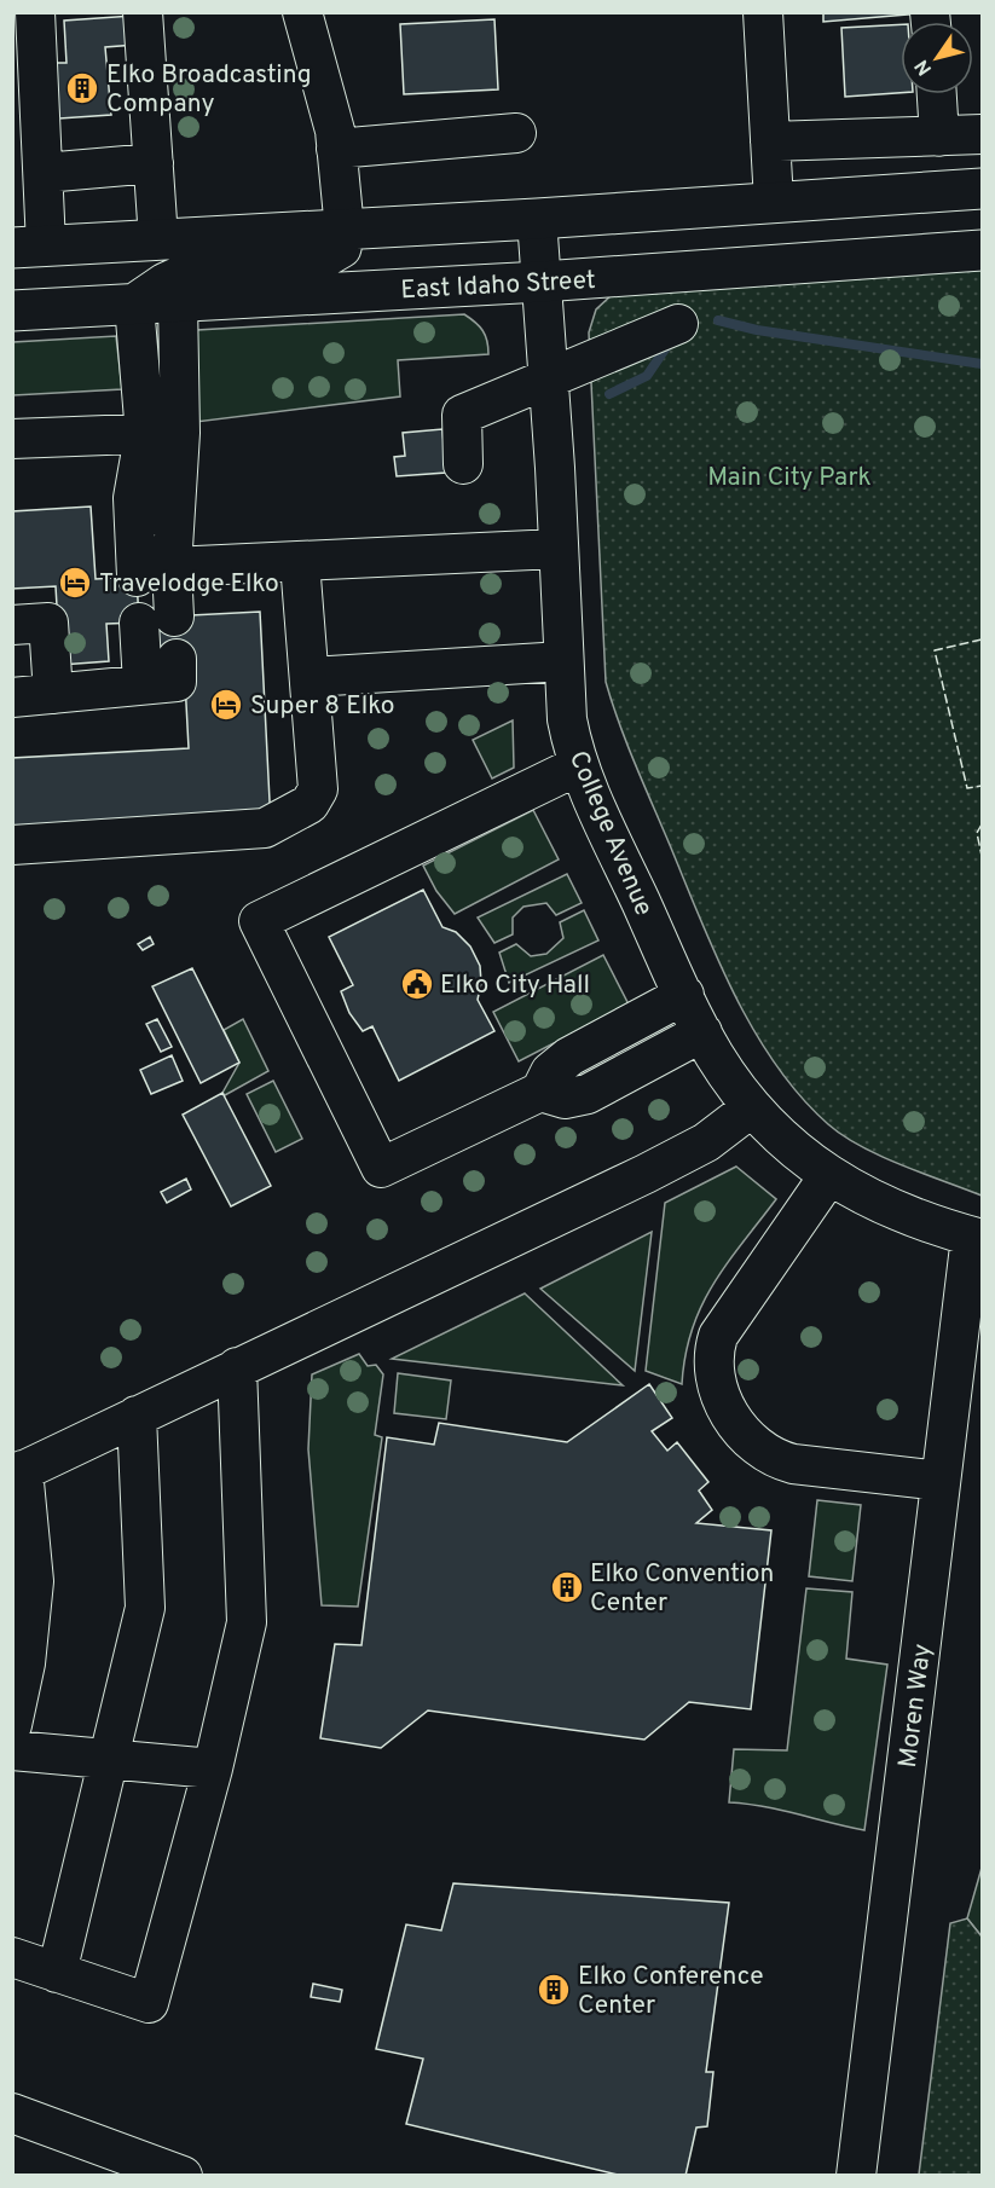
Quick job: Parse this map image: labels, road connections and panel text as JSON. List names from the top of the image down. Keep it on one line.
{"streets":{"main road":["East Idaho Street"],"street":["College Avenue","Moren Way"]},"crossings":[["East Idaho Street","College Avenue"],["College Avenue","Moren Way"]],"parks":["Main City Park"],"places":{"building":["Elko Broadcasting Company","Elko Convention Center","Elko Conference Center"],"hotel":["Travelodge Elko","Super 8 Elko"],"public building":["Elko City Hall"]},"north":"bottom left"}
